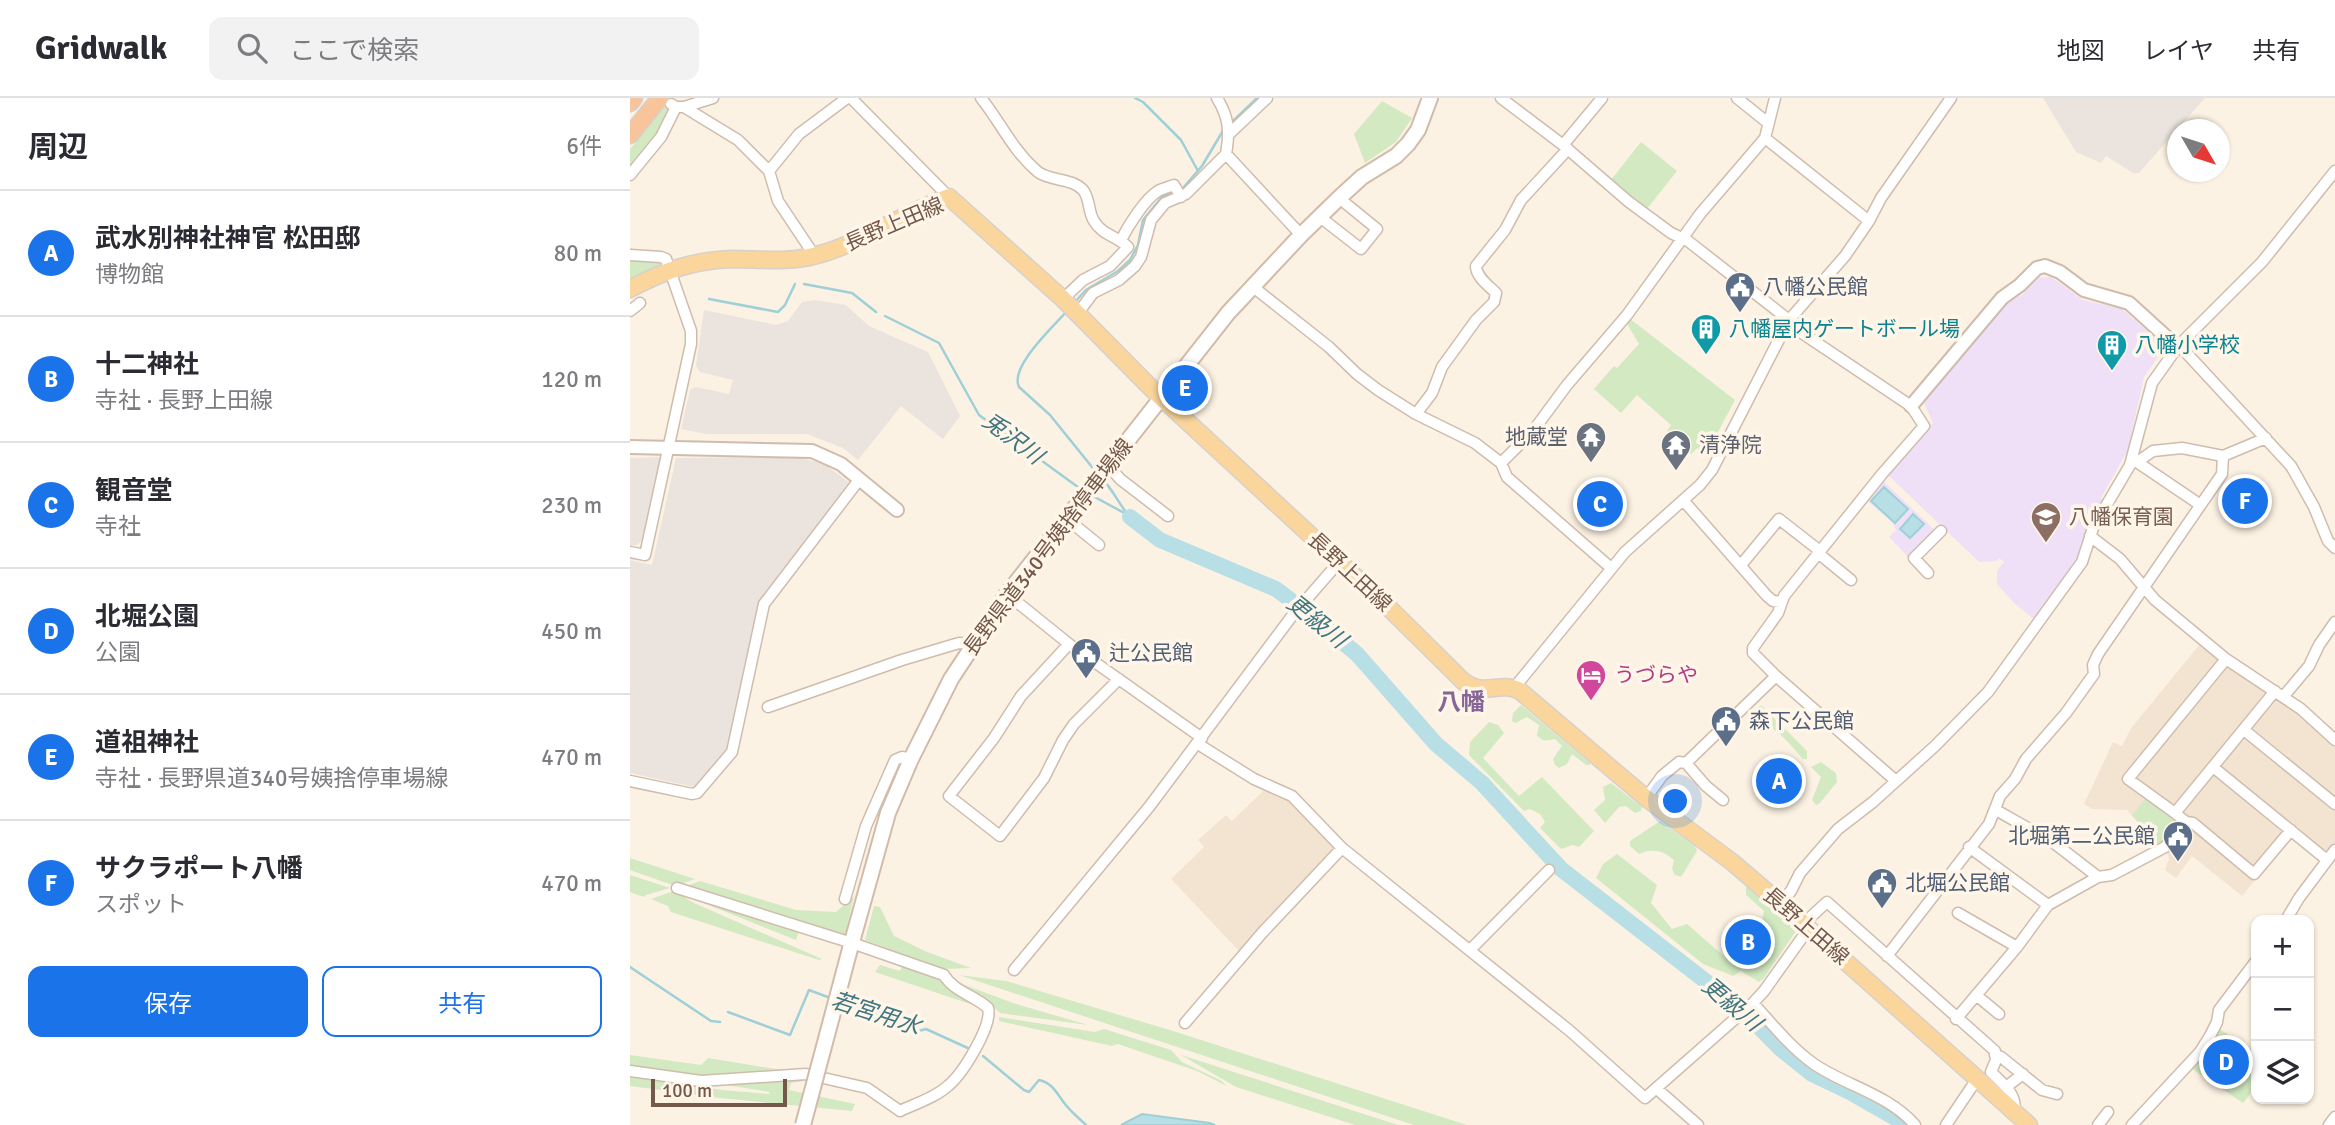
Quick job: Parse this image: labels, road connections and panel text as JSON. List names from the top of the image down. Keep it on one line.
{"streets":{"main road":["長野上田線","長野県道340号姨捨停車場線"]},"crossings":[["長野上田線","長野県道340号姨捨停車場線"]],"districts":["八幡"],"water":["兎沢川","更級川","若宮用水"],"places":{"public building":["八幡公民館","辻公民館","森下公民館","北堀第二公民館","北堀公民館"],"building":["八幡屋内ゲートボール場","八幡小学校"],"temple":["地蔵堂","清浄院"],"school or university":["八幡保育園"],"hotel":["うづらや"]},"scale_bar":"100 m","north":"bottom right","page":{"header":"Gridwalk","search":"ここで検索","nav":["地図","レイヤ","共有"],"heading":["周辺","6件"],"list":[{"mark":"A","name":"武水別神社神官 松田邸","note":"博物館","value":"80 m"},{"mark":"B","name":"十二神社","note":"寺社 · 長野上田線","value":"120 m"},{"mark":"C","name":"観音堂","note":"寺社","value":"230 m"},{"mark":"D","name":"北堀公園","note":"公園","value":"450 m"},{"mark":"E","name":"道祖神社","note":"寺社 · 長野県道340号姨捨停車場線","value":"470 m"},{"mark":"F","name":"サクラポート八幡","note":"スポット","value":"470 m"}],"pins":["E","F","C","A","B","D"],"map_buttons":["+","−"],"buttons":["保存","共有"],"scale":"100 m"}}
